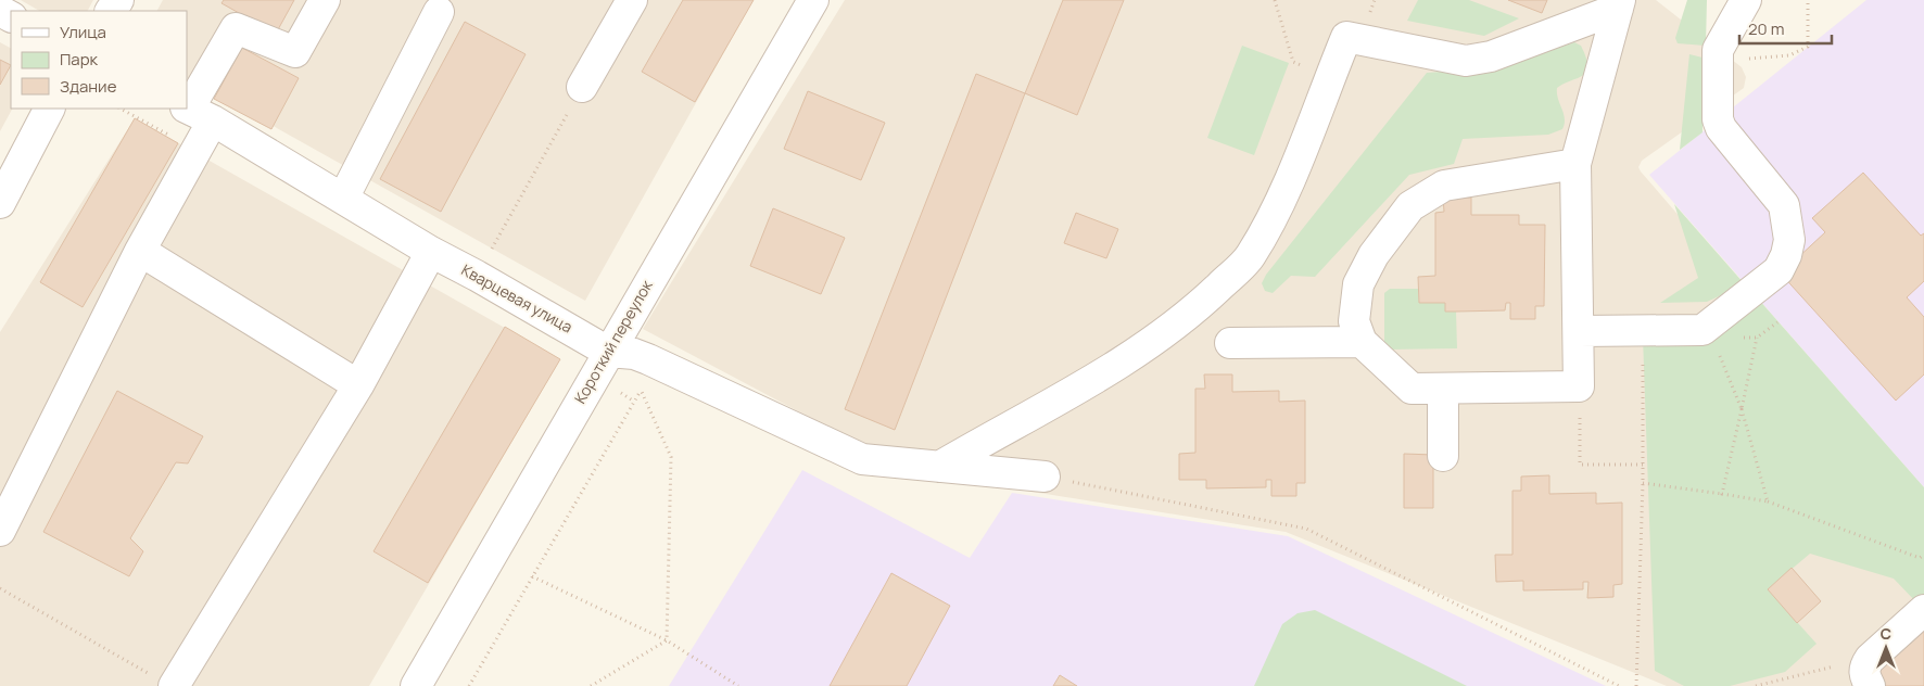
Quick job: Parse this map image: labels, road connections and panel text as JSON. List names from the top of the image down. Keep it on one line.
{"streets":{"street":["Кварцевая улица","Короткий переулок"]},"crossings":[["Кварцевая улица","Короткий переулок"]],"legend":["Улица","Парк","Здание"],"scale_bar":"20 m","north":"top"}
